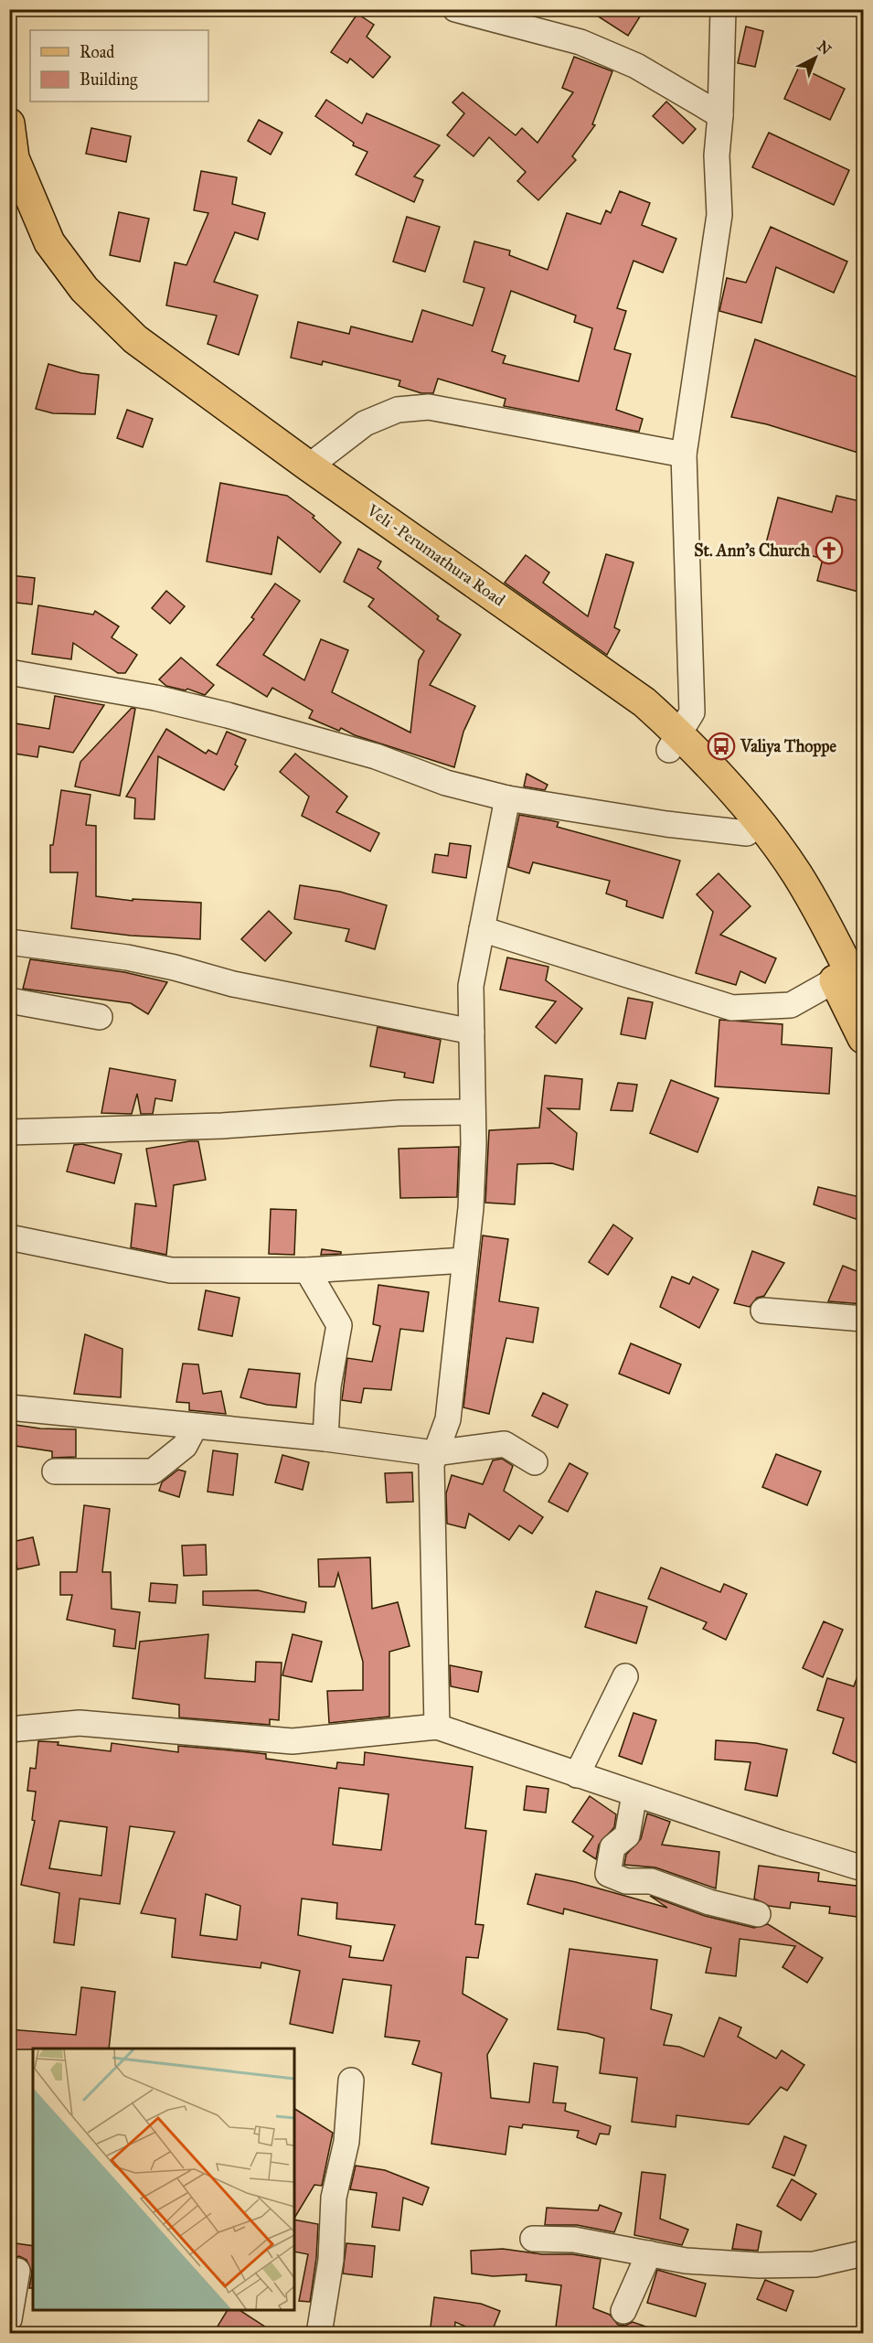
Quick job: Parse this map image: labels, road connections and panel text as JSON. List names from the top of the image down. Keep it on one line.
{"streets":{"main road":["Veli -Perumathura Road"]},"places":{"church":["St. Ann's Church"],"bus stop":["Valiya Thoppe"]},"legend":["Road","Building"],"north":"top right"}
